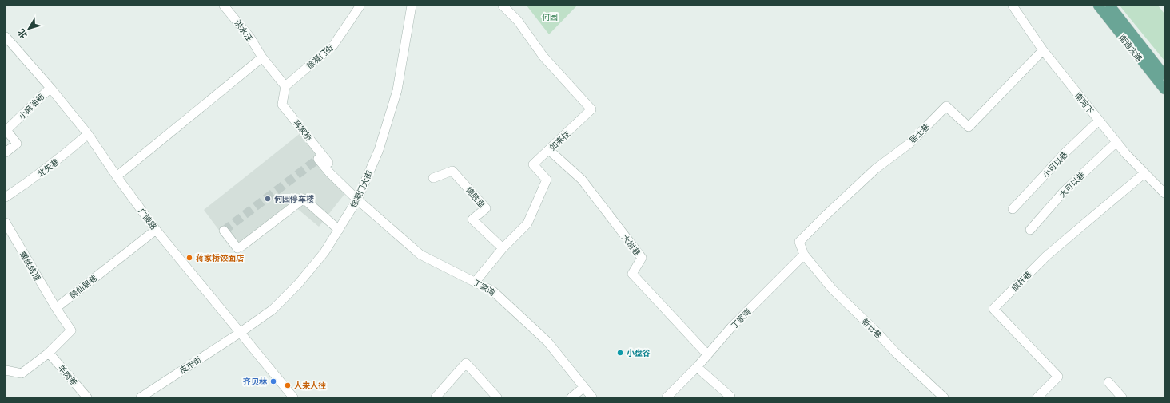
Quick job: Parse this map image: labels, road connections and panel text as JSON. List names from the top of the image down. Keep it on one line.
{"streets":{"main road":["南通东路"],"street":["洪水汪","徐凝门街","南河下","小麻油巷","蒋家桥","居士巷","如来柱","小可以巷","北矢巷","大可以巷","徐凝门大街","德胜里","广陵路","大树巷","螺丝结顶","旗杆巷","醉仙居巷","丁家湾","新仓巷","皮市街","羊肉巷"]},"crossings":[["徐凝门街","蒋家桥"],["南河下","居士巷"],["南河下","小可以巷"],["南河下","大可以巷"],["南河下","旗杆巷"],["小麻油巷","广陵路"],["蒋家桥","徐凝门大街"],["蒋家桥","丁家湾"],["居士巷","丁家湾"],["居士巷","新仓巷"],["如来柱","德胜里"],["如来柱","大树巷"],["如来柱","丁家湾"],["北矢巷","广陵路"],["徐凝门大街","广陵路"],["徐凝门大街","丁家湾"],["徐凝门大街","皮市街"],["广陵路","醉仙居巷"],["广陵路","皮市街"],["大树巷","丁家湾"],["螺丝结顶","醉仙居巷"],["丁家湾","新仓巷"]],"parks":["何园"],"places":["何园停车楼","蒋家桥饺面店","小盘谷","齐贝林","人来人往"],"north":"bottom left"}
